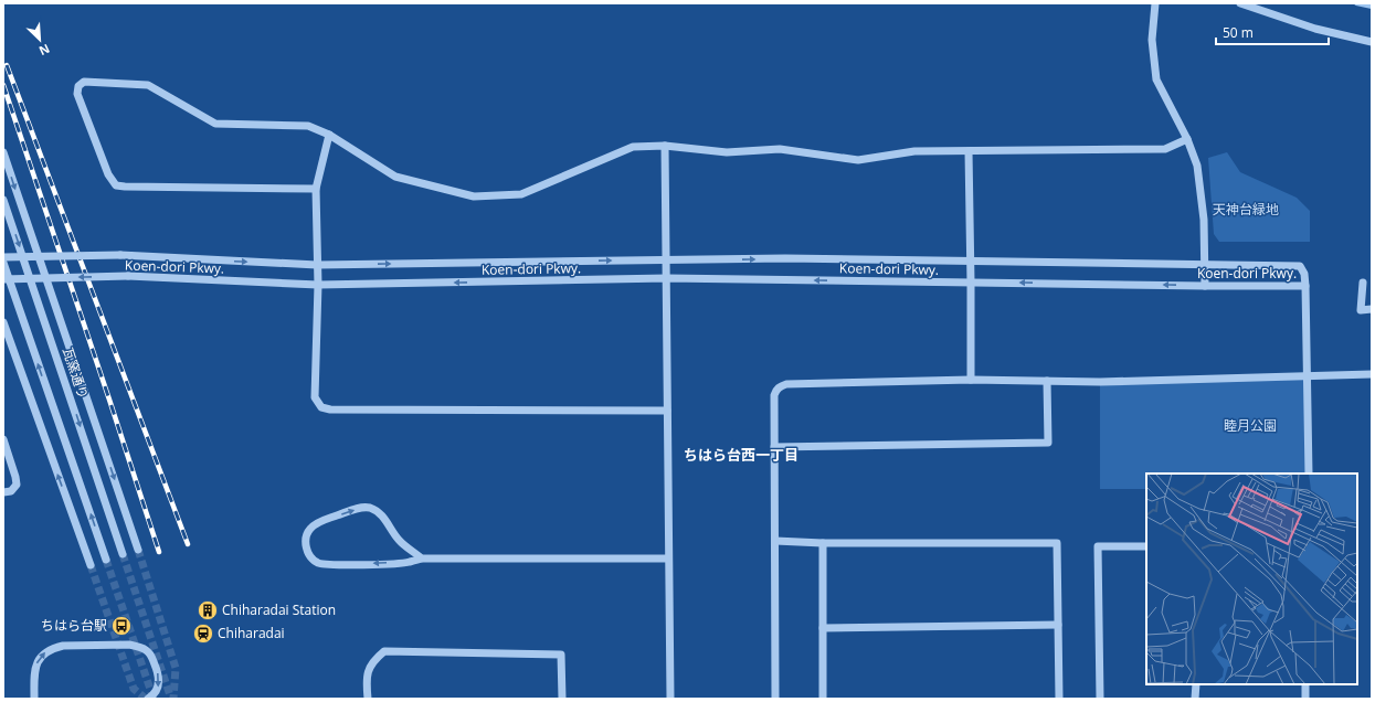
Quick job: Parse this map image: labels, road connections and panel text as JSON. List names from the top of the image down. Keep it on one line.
{"streets":{"street":["Koen-dori Pkwy.","瓦窯通り"]},"districts":["ちはら台西一丁目"],"parks":["天神台緑地","睦月公園"],"places":{"building":["Chiharadai Station"],"bus stop":["ちはら台駅"],"station":["Chiharadai"]},"scale_bar":"50 m","north":"bottom right"}
